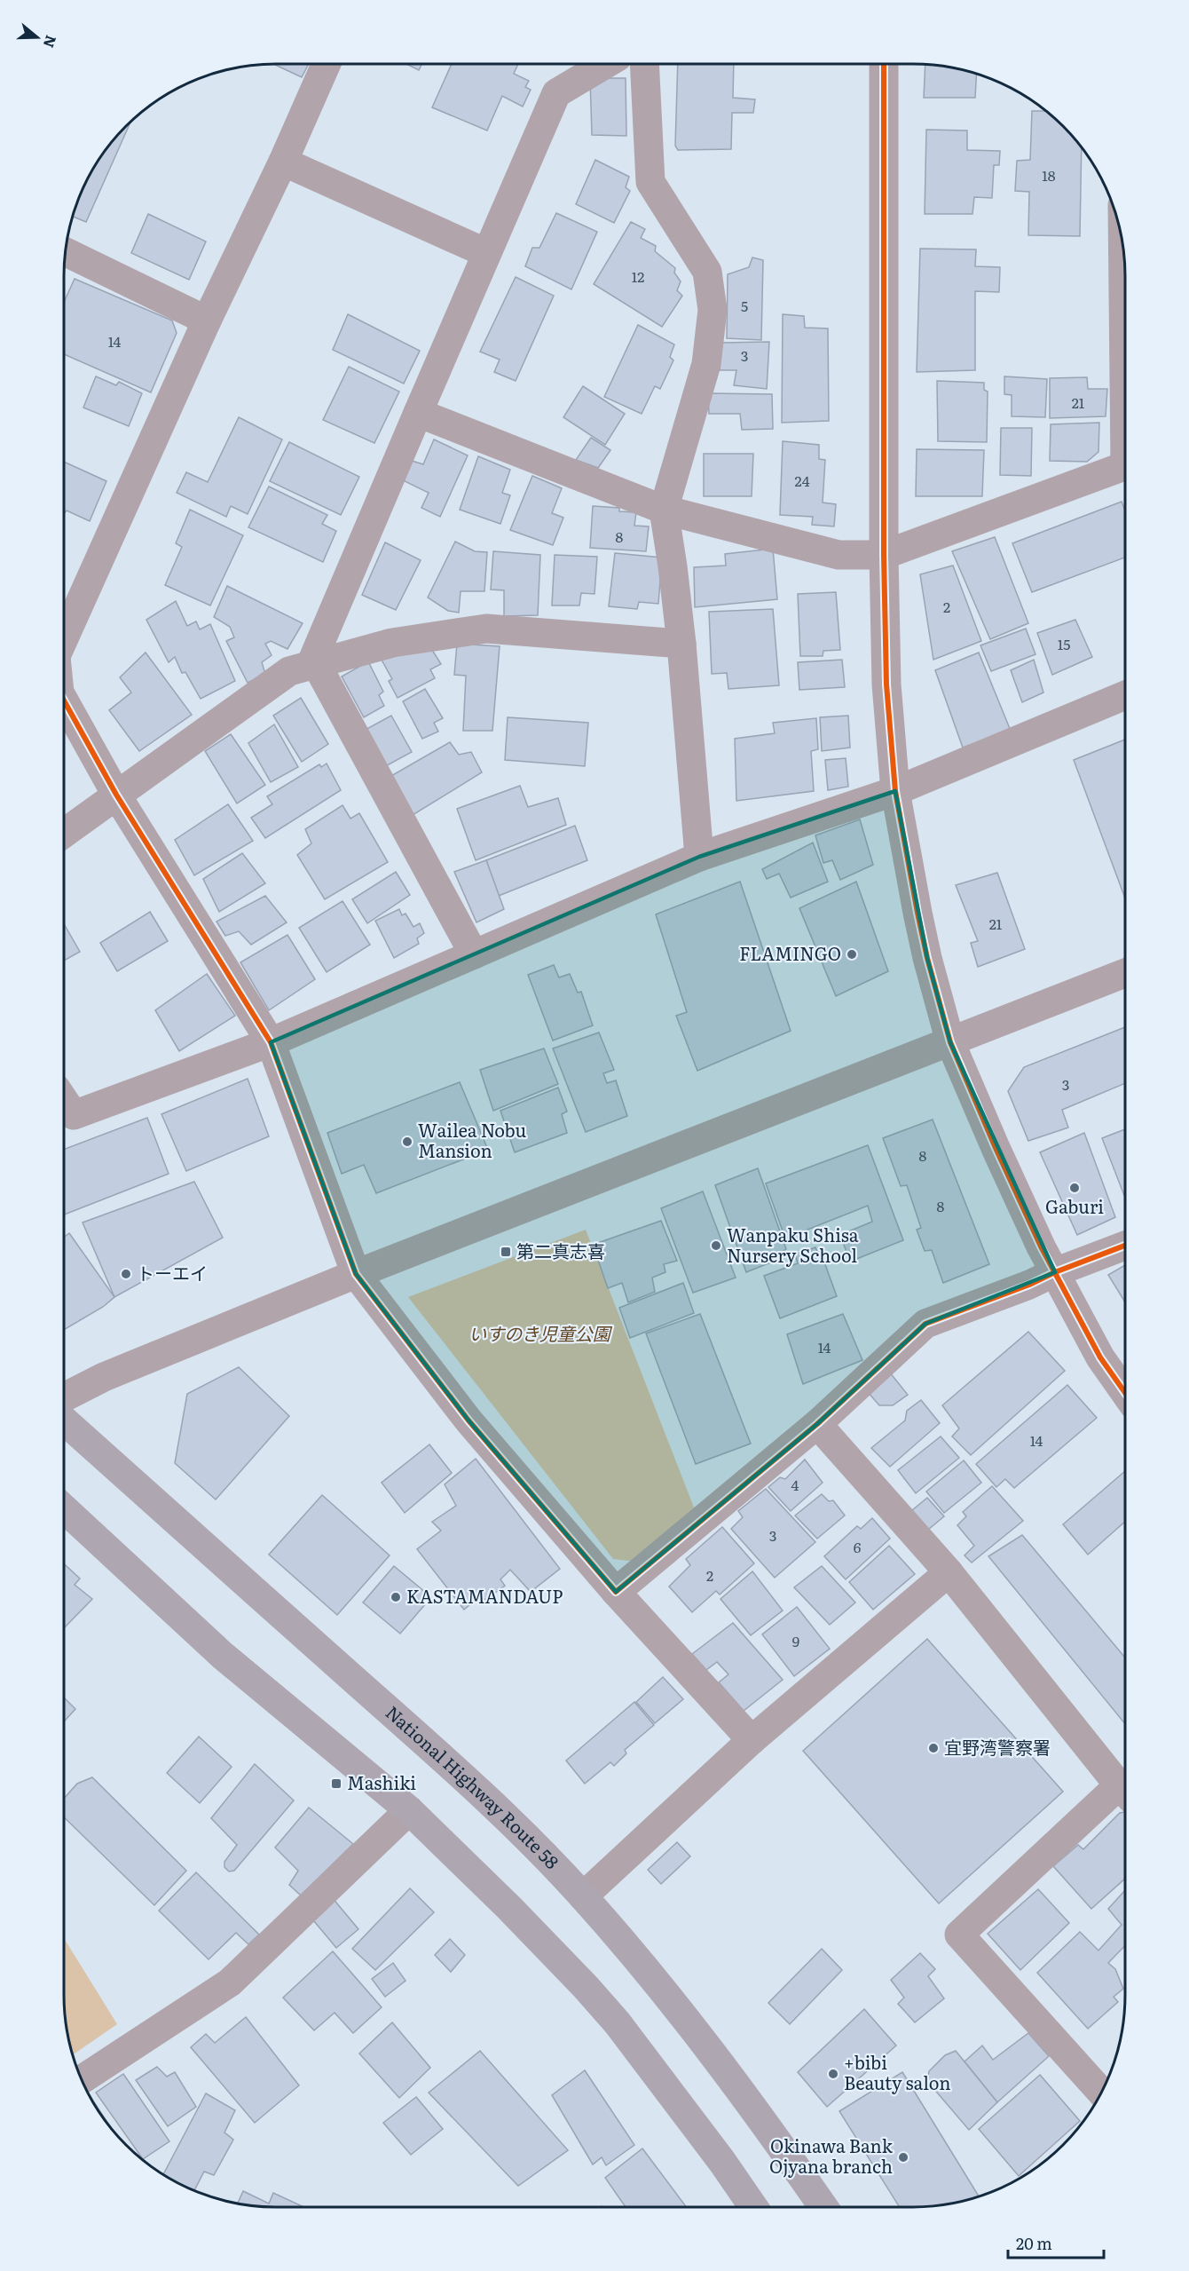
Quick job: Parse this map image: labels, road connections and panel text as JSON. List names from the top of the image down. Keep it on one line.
{"streets":{"highway":["National Highway Route 58"]},"parks":["いすのき児童公園"],"places":{"other":["FLAMINGO","Wailea Nobu Mansion","Gaburi","Wanpaku Shisa Nursery School","トーエイ","KASTAMANDAUP","宜野湾警察署","+bibi Beauty salon","Okinawa Bank Ojyana branch"],"transit":["第二真志喜","Mashiki"]},"house_numbers":["18","12","5","14","3","21","24","8","2","15","21","3","8","8","14","14","4","3","6","2","9"],"scale_bar":"20 m","north":"right"}
